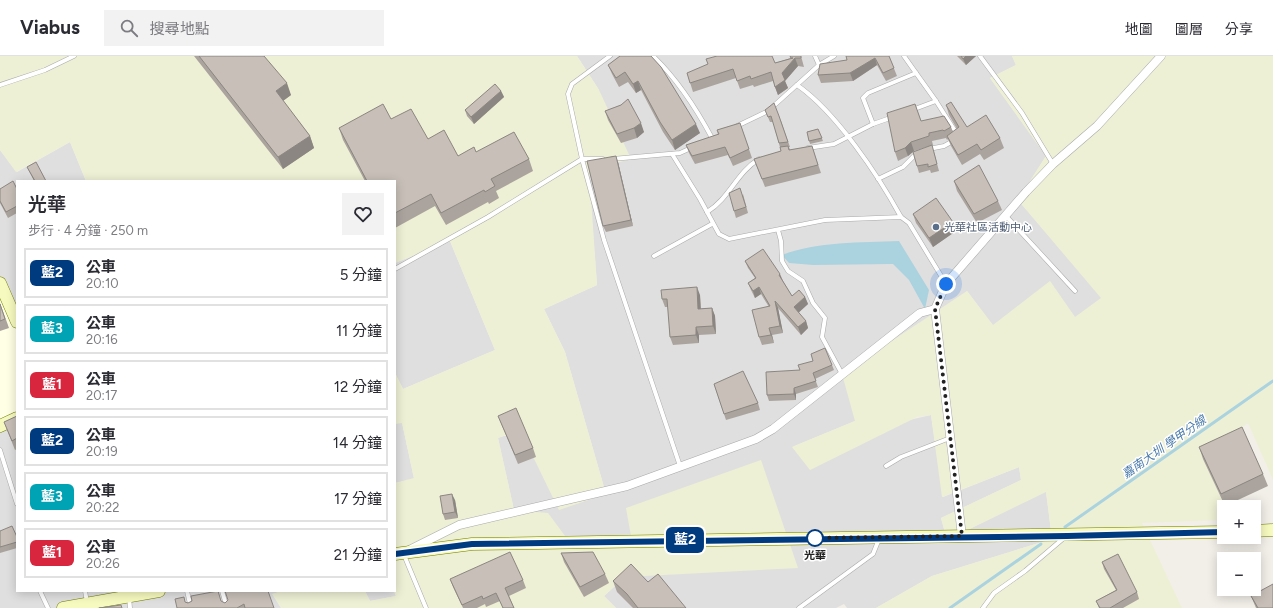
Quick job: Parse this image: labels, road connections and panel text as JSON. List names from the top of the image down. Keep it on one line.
{"water":["嘉南大圳 學甲分線"],"places":["光華社區活動中心","光華"],"lines":["bus line 藍2"],"page":{"header":"Viabus","search":"搜尋地點","nav":["地圖","圖層","分享"],"on_map":"藍2","heading":["光華","步行 · 4 分鐘 · 250 m"],"list":[{"mark":"藍2","name":"公車","note":"20:10","value":"5 分鐘"},{"mark":"藍3","name":"公車","note":"20:16","value":"11 分鐘"},{"mark":"藍1","name":"公車","note":"20:17","value":"12 分鐘"},{"mark":"藍2","name":"公車","note":"20:19","value":"14 分鐘"},{"mark":"藍3","name":"公車","note":"20:22","value":"17 分鐘"},{"mark":"藍1","name":"公車","note":"20:26","value":"21 分鐘"}],"map_buttons":["+","−"]}}
